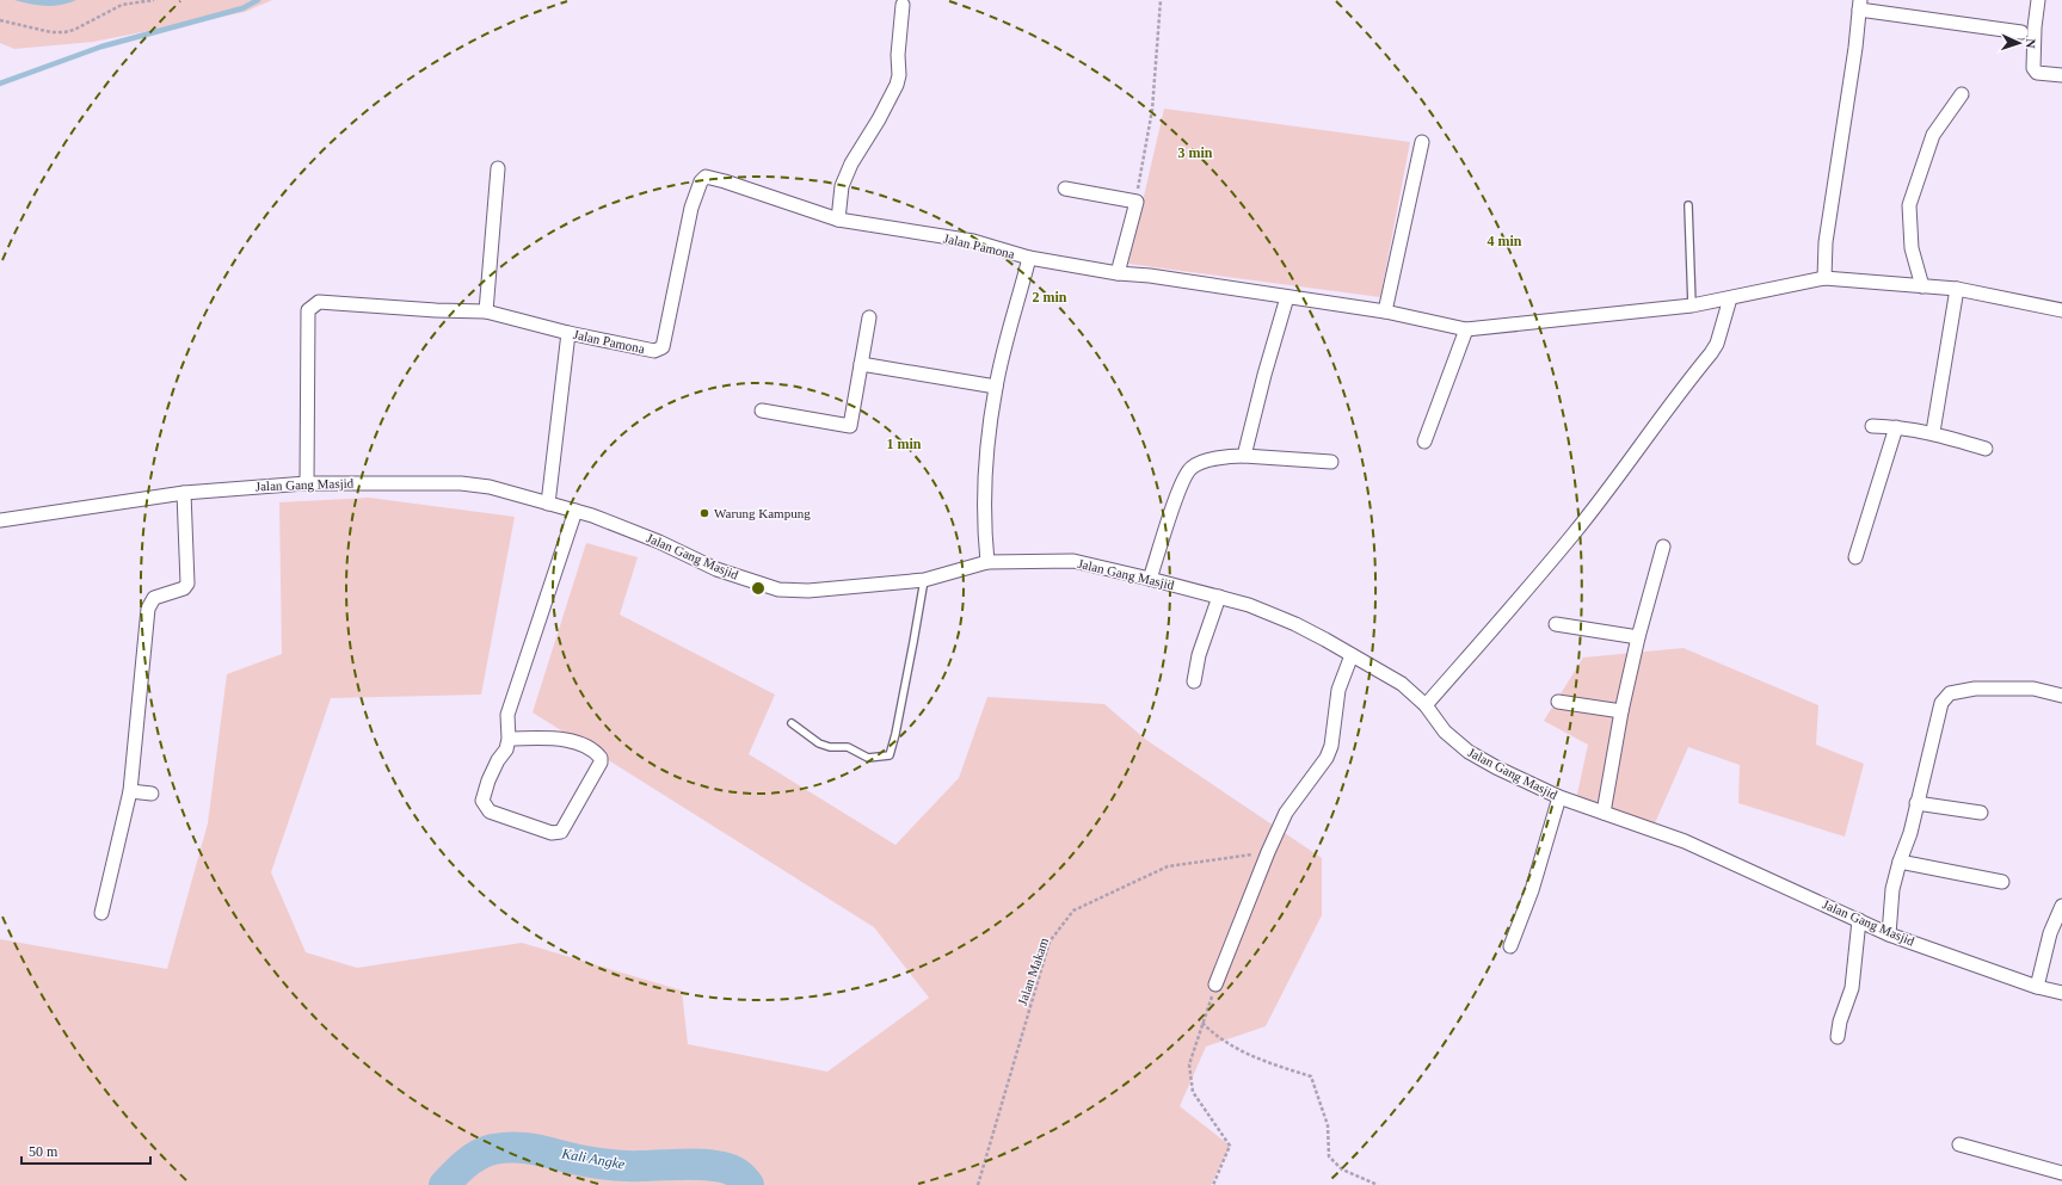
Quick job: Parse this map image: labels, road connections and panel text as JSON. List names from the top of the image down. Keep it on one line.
{"streets":{"street":["Jalan Pamona","Jalan Gang Masjid"],"path":["Jalan Makam"]},"crossings":[["Jalan Pamona","Jalan Gang Masjid"]],"water":["Kali Angke"],"places":["Warung Kampung"],"scale_bar":"50 m","north":"right","rings":["3 min","4 min","2 min","1 min"]}
